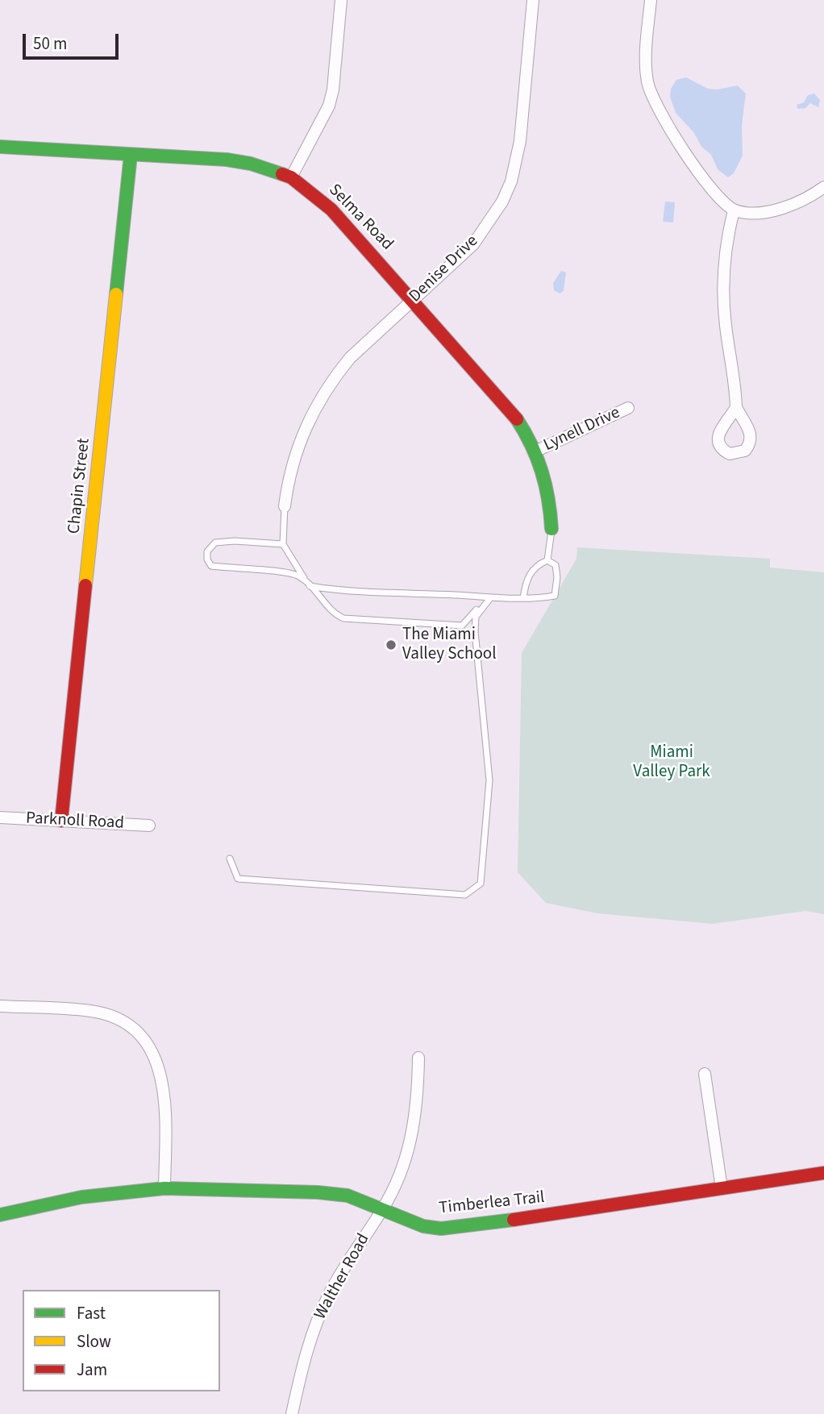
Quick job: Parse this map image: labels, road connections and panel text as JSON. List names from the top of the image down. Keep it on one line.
{"streets":{"street":["Selma Road","Denise Drive","Lynell Drive","Chapin Street","Parknoll Road","Timberlea Trail","Walther Road"]},"crossings":[["Selma Road","Denise Drive"],["Selma Road","Lynell Drive"],["Selma Road","Chapin Street"],["Chapin Street","Parknoll Road"],["Timberlea Trail","Walther Road"]],"parks":["Miami Valley Park"],"places":["The Miami Valley School"],"legend":["Fast","Slow","Jam"],"scale_bar":"50 m"}
